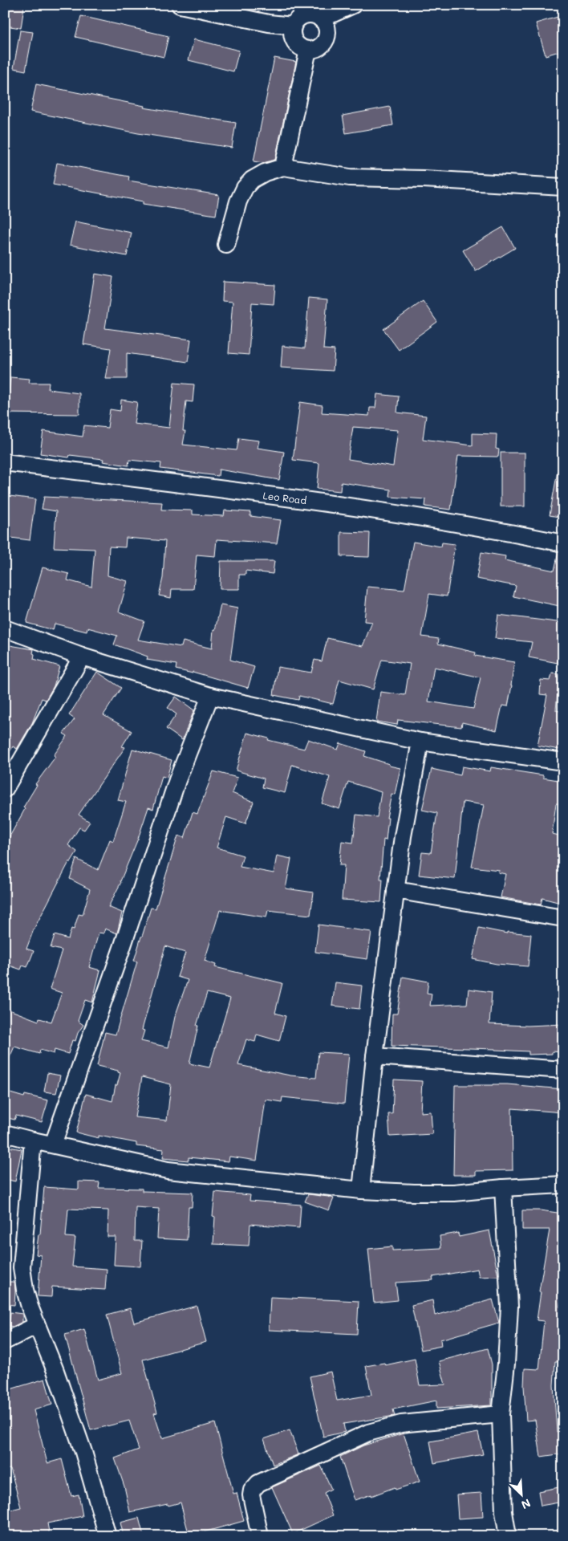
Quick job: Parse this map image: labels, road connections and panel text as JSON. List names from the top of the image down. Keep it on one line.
{"streets":{"street":["Leo Road"]},"north":"bottom right"}
